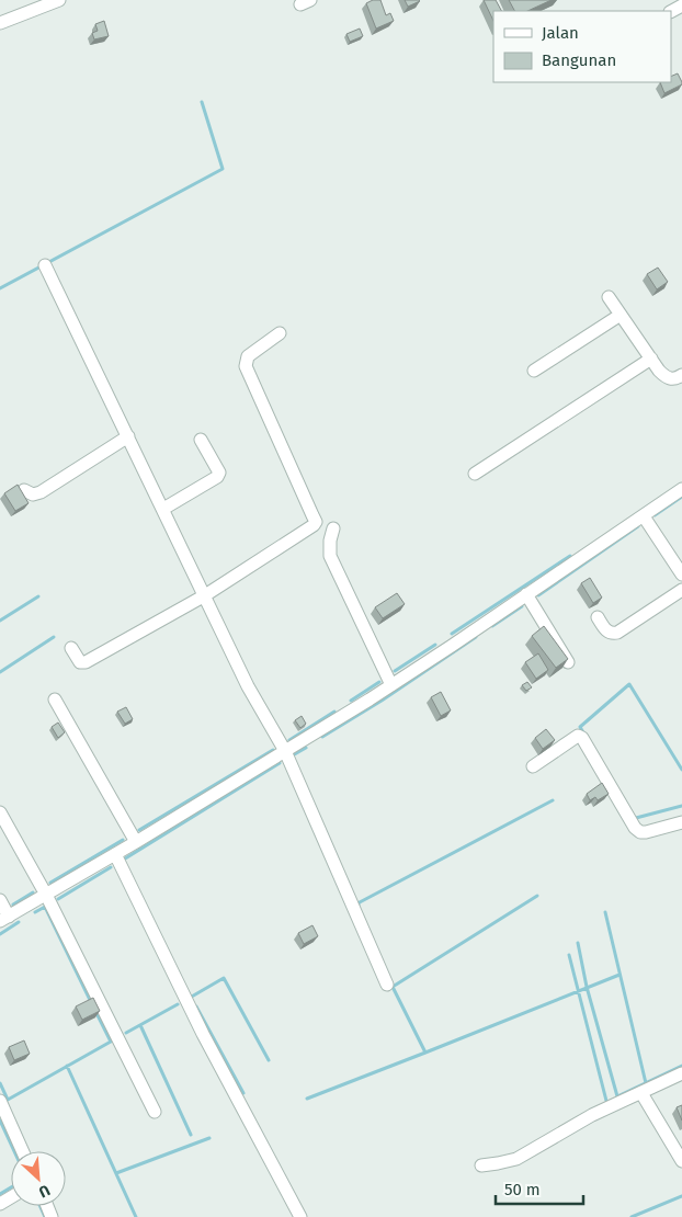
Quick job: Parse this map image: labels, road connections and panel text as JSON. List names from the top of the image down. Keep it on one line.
{"legend":["Jalan","Bangunan"],"scale_bar":"50 m","north":"bottom right"}
